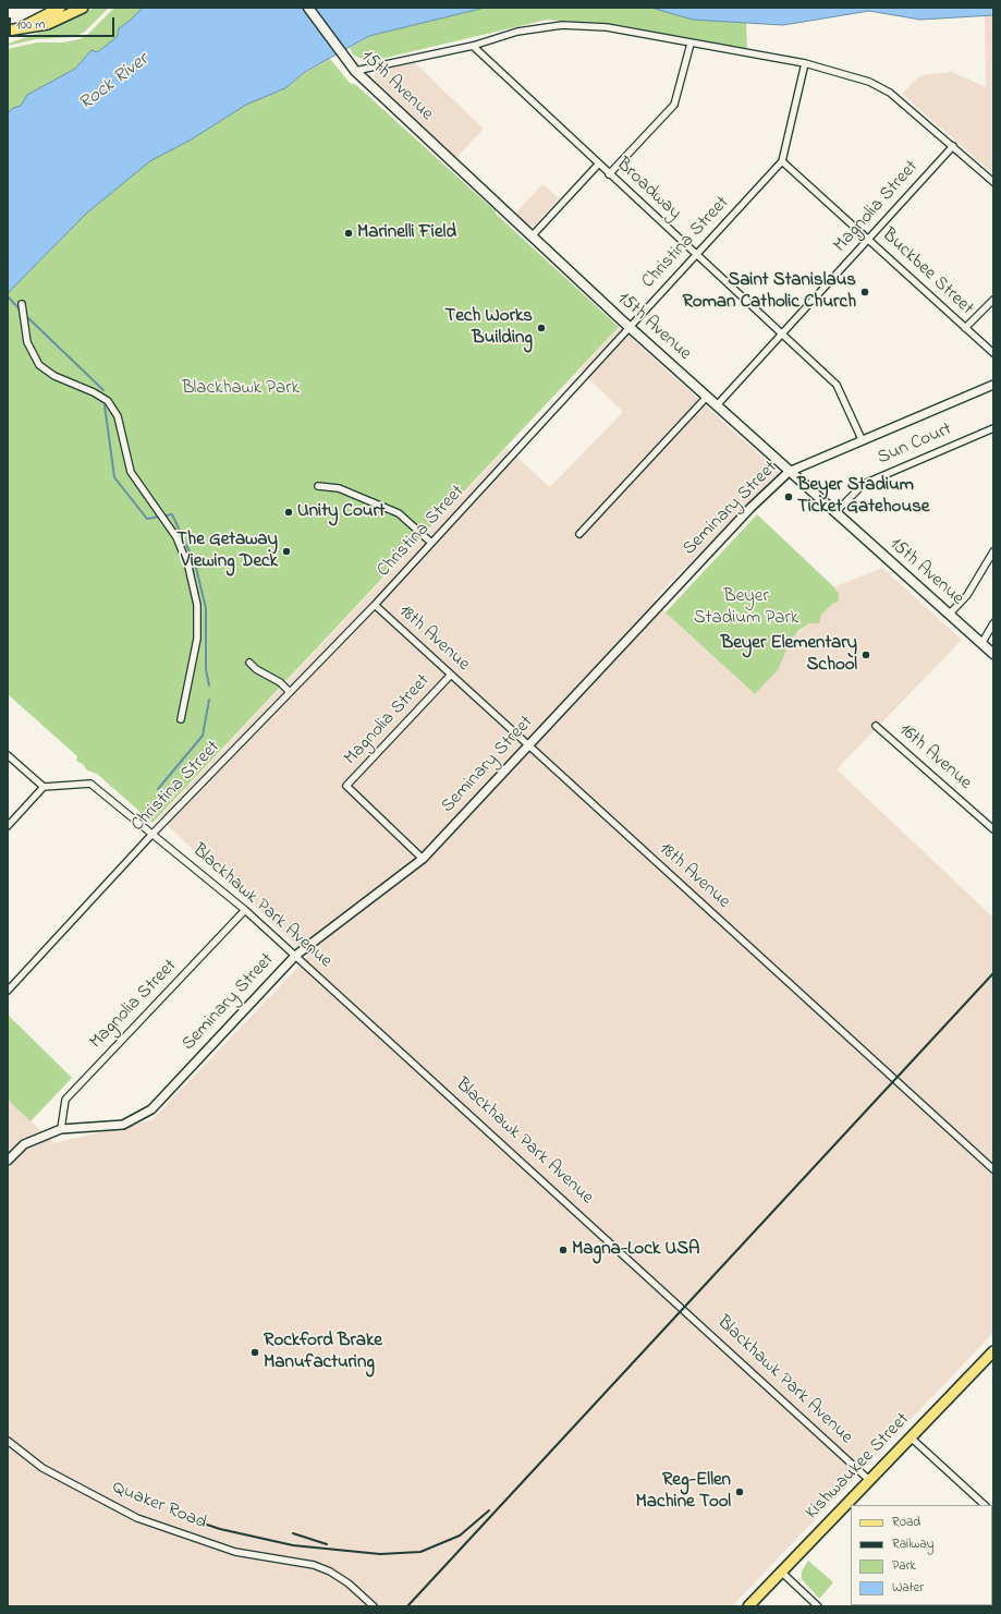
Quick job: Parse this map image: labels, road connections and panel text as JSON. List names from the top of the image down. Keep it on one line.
{"streets":{"main road":["15th Avenue","Kishwaukee Street"],"street":["Broadway","Magnolia Street","Christina Street","Buckbee Street","Sun Court","Seminary Street","18th Avenue","16th Avenue","Blackhawk Park Avenue","Quaker Road"]},"crossings":[["15th Avenue","Magnolia Street"],["15th Avenue","Christina Street"],["15th Avenue","Sun Court"],["15th Avenue","Seminary Street"],["Broadway","Magnolia Street"],["Broadway","Christina Street"],["Broadway","Seminary Street"],["Magnolia Street","Buckbee Street"],["Magnolia Street","Seminary Street"],["Magnolia Street","18th Avenue"],["Magnolia Street","Blackhawk Park Avenue"],["Christina Street","Buckbee Street"],["Christina Street","18th Avenue"],["Christina Street","Blackhawk Park Avenue"],["Seminary Street","18th Avenue"],["Seminary Street","Blackhawk Park Avenue"],["Blackhawk Park Avenue","Kishwaukee Street"]],"water":["Rock River"],"parks":["Blackhawk Park","Beyer Stadium Park"],"places":["Marinelli Field","Saint Stanislaus Roman Catholic Church","Tech Works Building","Beyer Stadium Ticket Gatehouse","Unity Court","The Getaway Viewing Deck","Beyer Elementary School","Magna-Lock USA","Rockford Brake Manufacturing","Reg-Ellen Machine Tool"],"legend":["Road","Railway","Park","Water"],"scale_bar":"100 m"}
